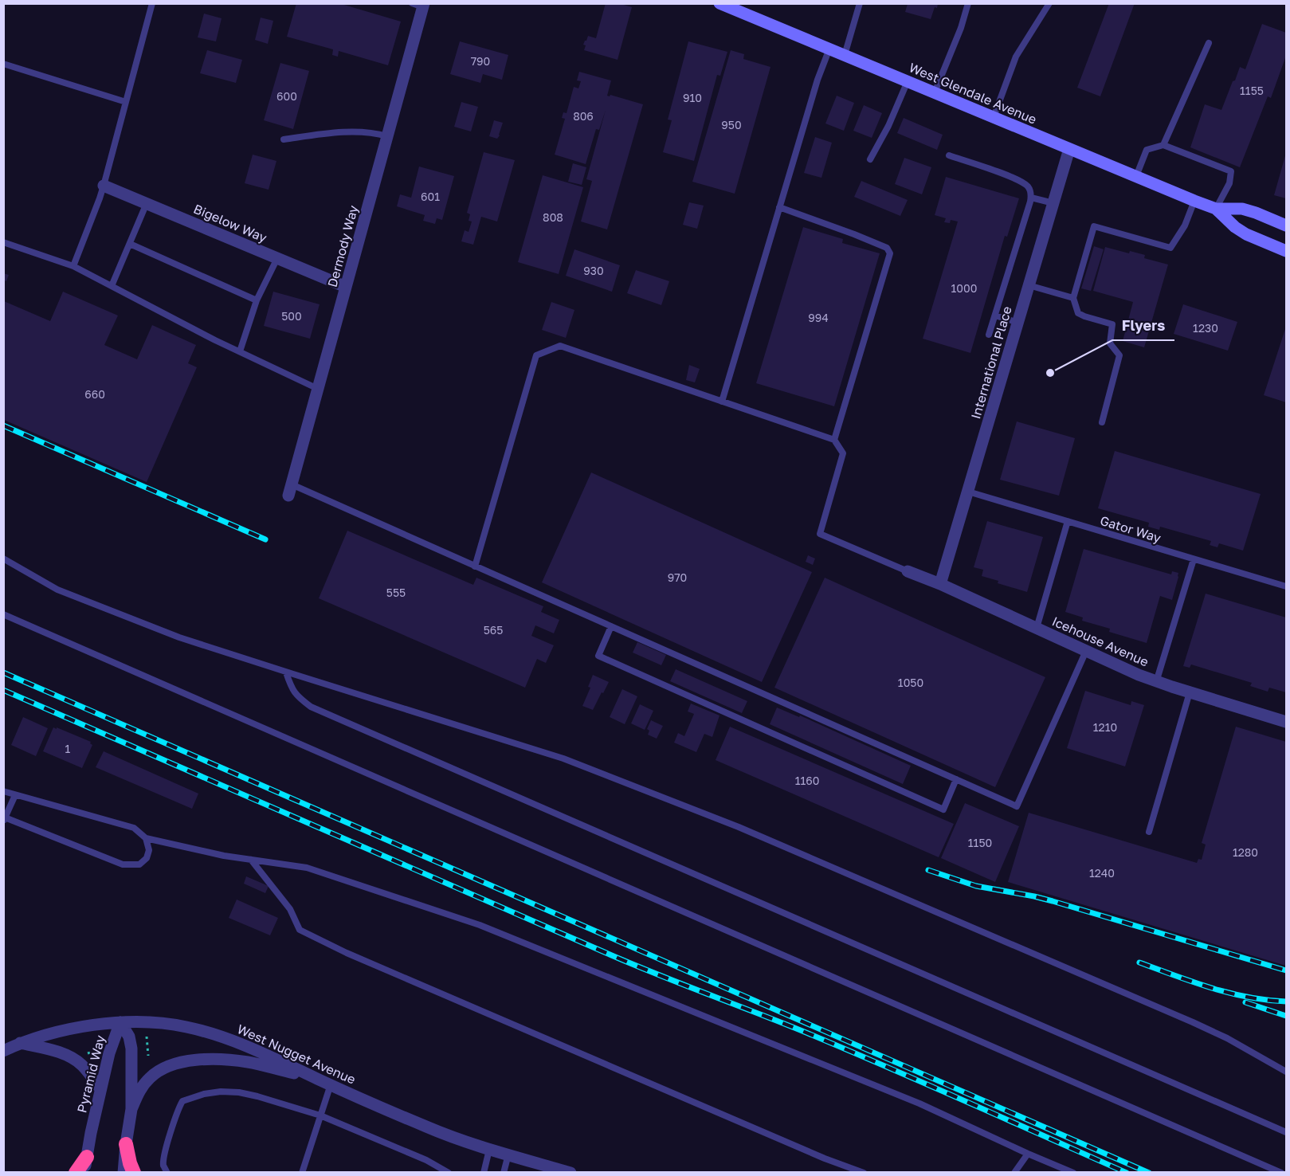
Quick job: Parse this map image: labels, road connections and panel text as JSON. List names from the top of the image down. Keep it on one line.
{"streets":{"main road":["West Glendale Avenue"],"street":["Bigelow Way","Dermody Way","International Place","Icehouse Avenue","West Nugget Avenue","Pyramid Way"],"lane":["Gator Way"]},"crossings":[["West Glendale Avenue","International Place"],["Bigelow Way","Dermody Way"],["International Place","Gator Way"],["International Place","Icehouse Avenue"],["West Nugget Avenue","Pyramid Way"]],"places":["Flyers"],"house_numbers":["790","1155","600","910","806","950","601","808","930","1000","500","994","1230","660","970","555","565","1050","1210","1","1160","1150","1280","1240"]}
